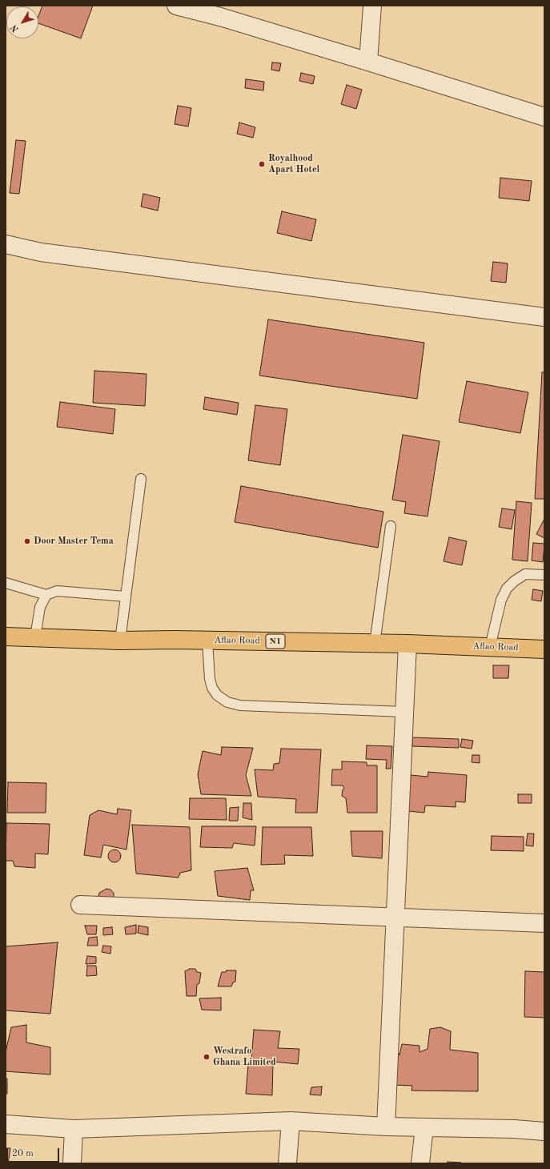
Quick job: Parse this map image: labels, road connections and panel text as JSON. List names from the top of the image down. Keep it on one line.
{"streets":{"highway":["Aflao Road","N1"]},"places":["Royalhood Apart Hotel","Door Master Tema","Westrafo Ghana Limited"],"scale_bar":"20 m","north":"bottom left"}
